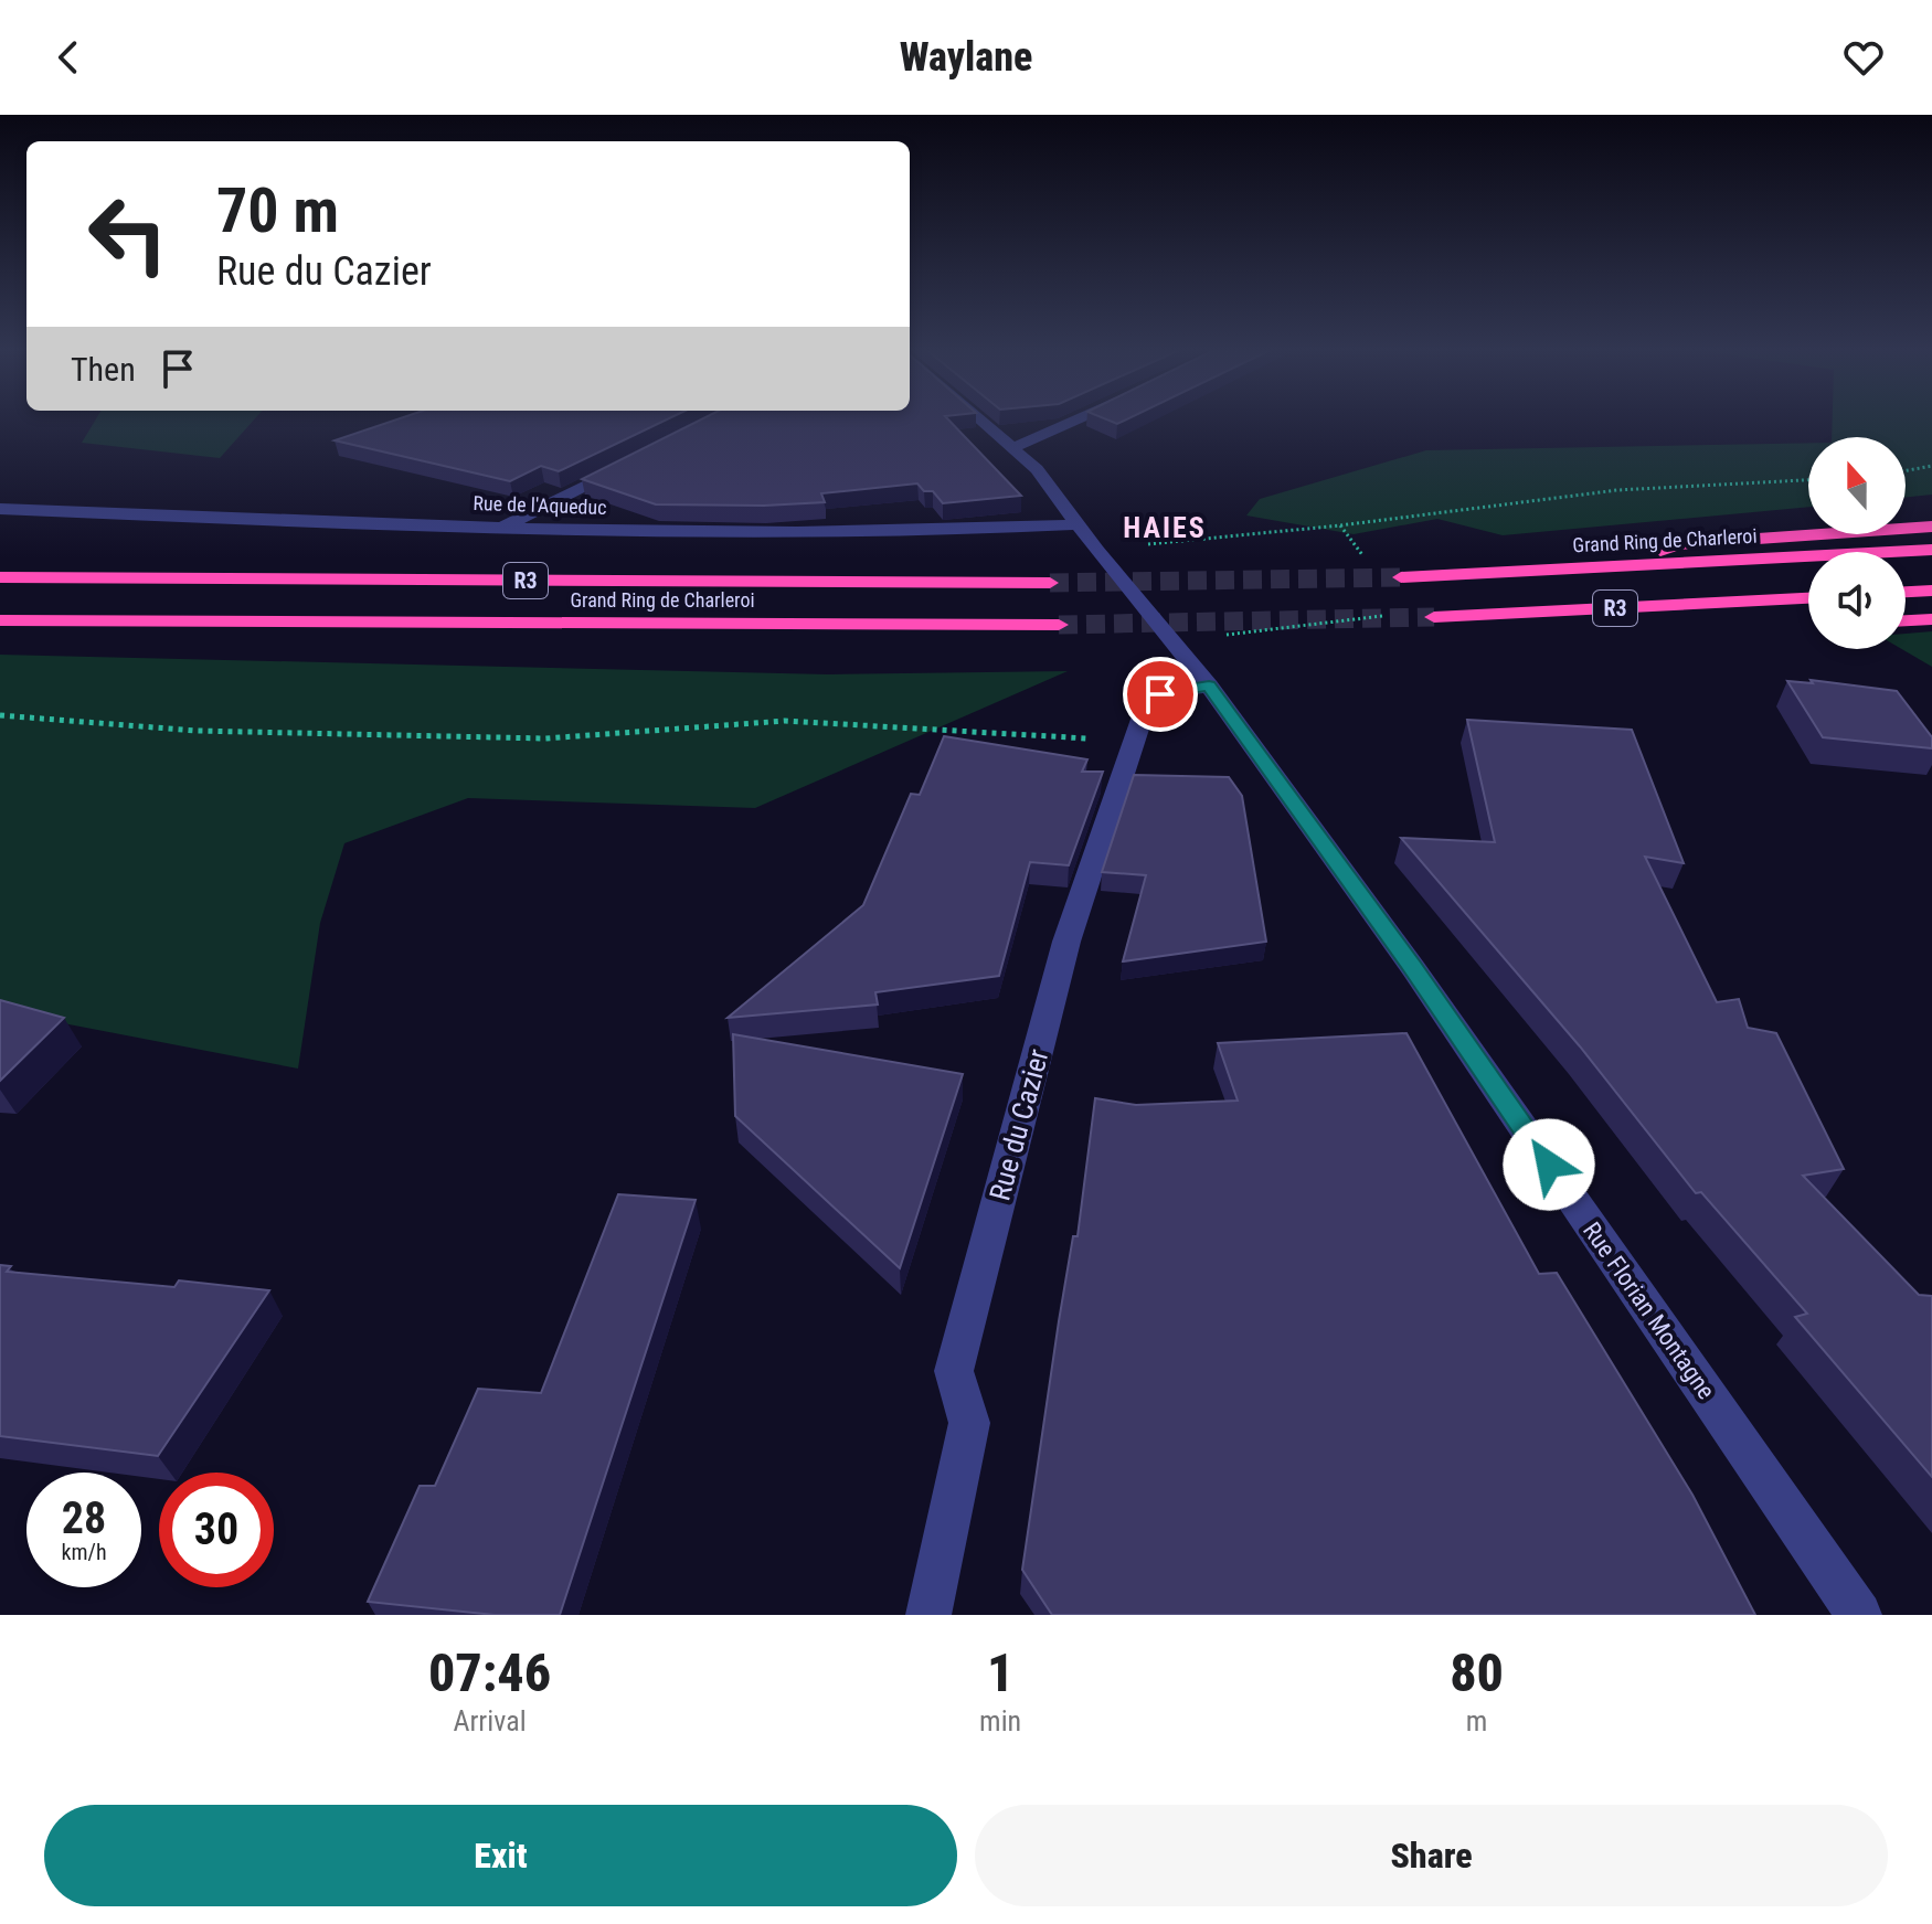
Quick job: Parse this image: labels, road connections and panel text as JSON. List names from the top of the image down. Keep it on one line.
{"streets":{"highway":["Grand Ring de Charleroi","R3"],"street":["Rue de l'Aqueduc","Rue du Cazier","Rue Florian Montagne"]},"crossings":[["Rue de l'Aqueduc","Rue Florian Montagne"],["Rue du Cazier","Rue Florian Montagne"]],"districts":["HAIES"],"north":"top","page":{"header":"Waylane","turn":["70 m","Rue du Cazier"],"then":"Then","speed":"28 km/h","limit":"30","eta":["07:46","Arrival","1","min","80","m"],"buttons":["Exit","Share"]}}
